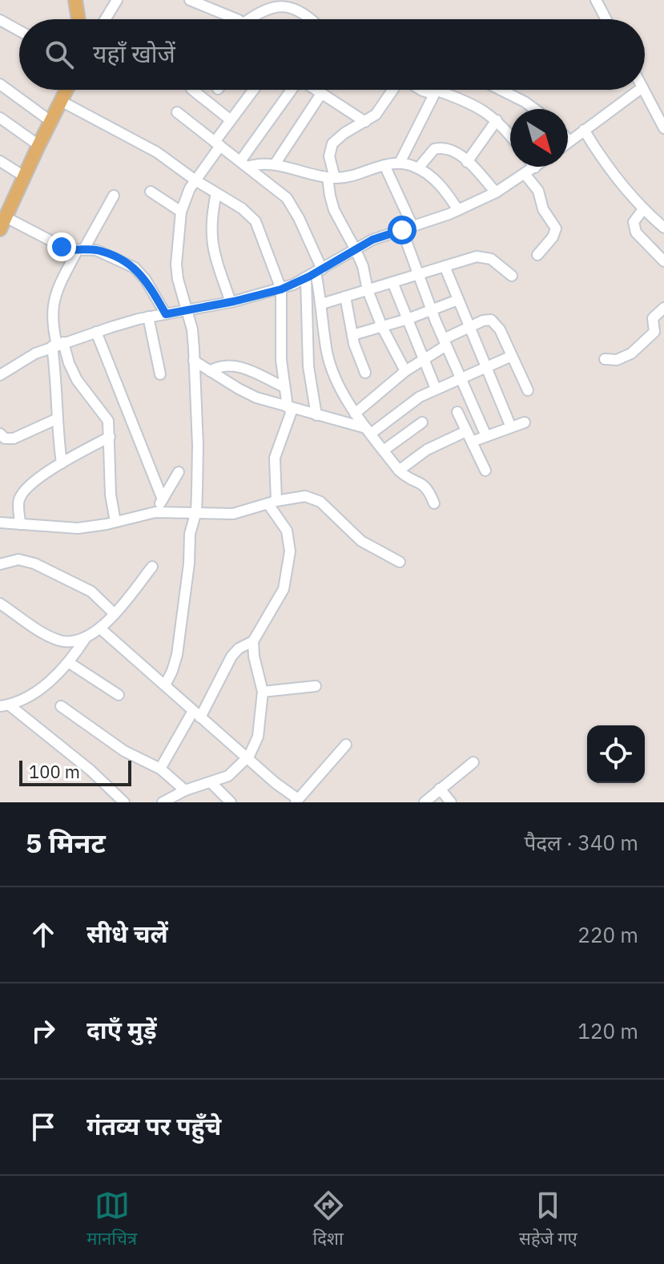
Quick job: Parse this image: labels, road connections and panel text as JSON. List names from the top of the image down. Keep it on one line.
{"scale_bar":"100 m","north":"bottom right","page":{"search":"यहाँ खोजें","scale":"100 m","heading":["5 मिनट","पैदल · 340 m"],"list":[["सीधे चलें","220 m"],["दाएँ मुड़ें","120 m"],"गंतव्य पर पहुँचे"],"nav":["मानचित्र","दिशा","सहेजे गए"]}}
